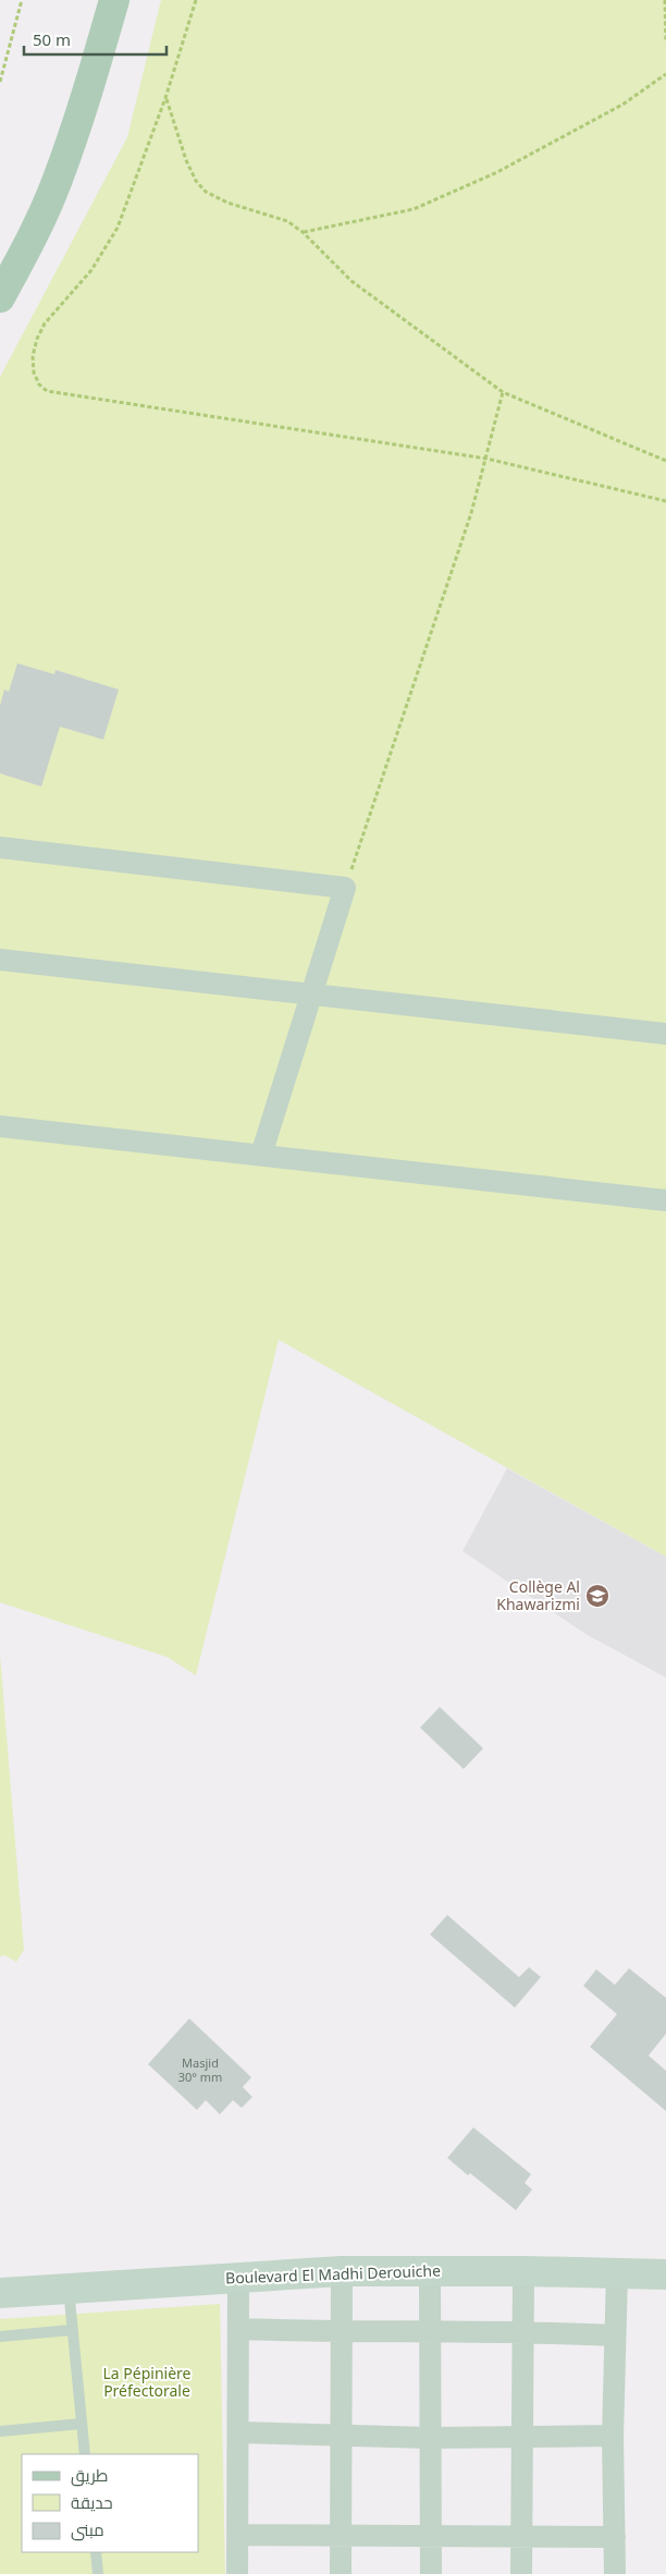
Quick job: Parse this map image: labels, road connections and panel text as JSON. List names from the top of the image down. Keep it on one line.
{"streets":{"street":["Boulevard El Madhi Derouiche"]},"parks":["La Pépinière Préfectorale"],"places":{"school or university":["Collège Al Khawarizmi"]},"house_numbers":["Masjid 30° mm"],"legend":["طريق","حديقة","مبنى"],"scale_bar":"50 m"}
